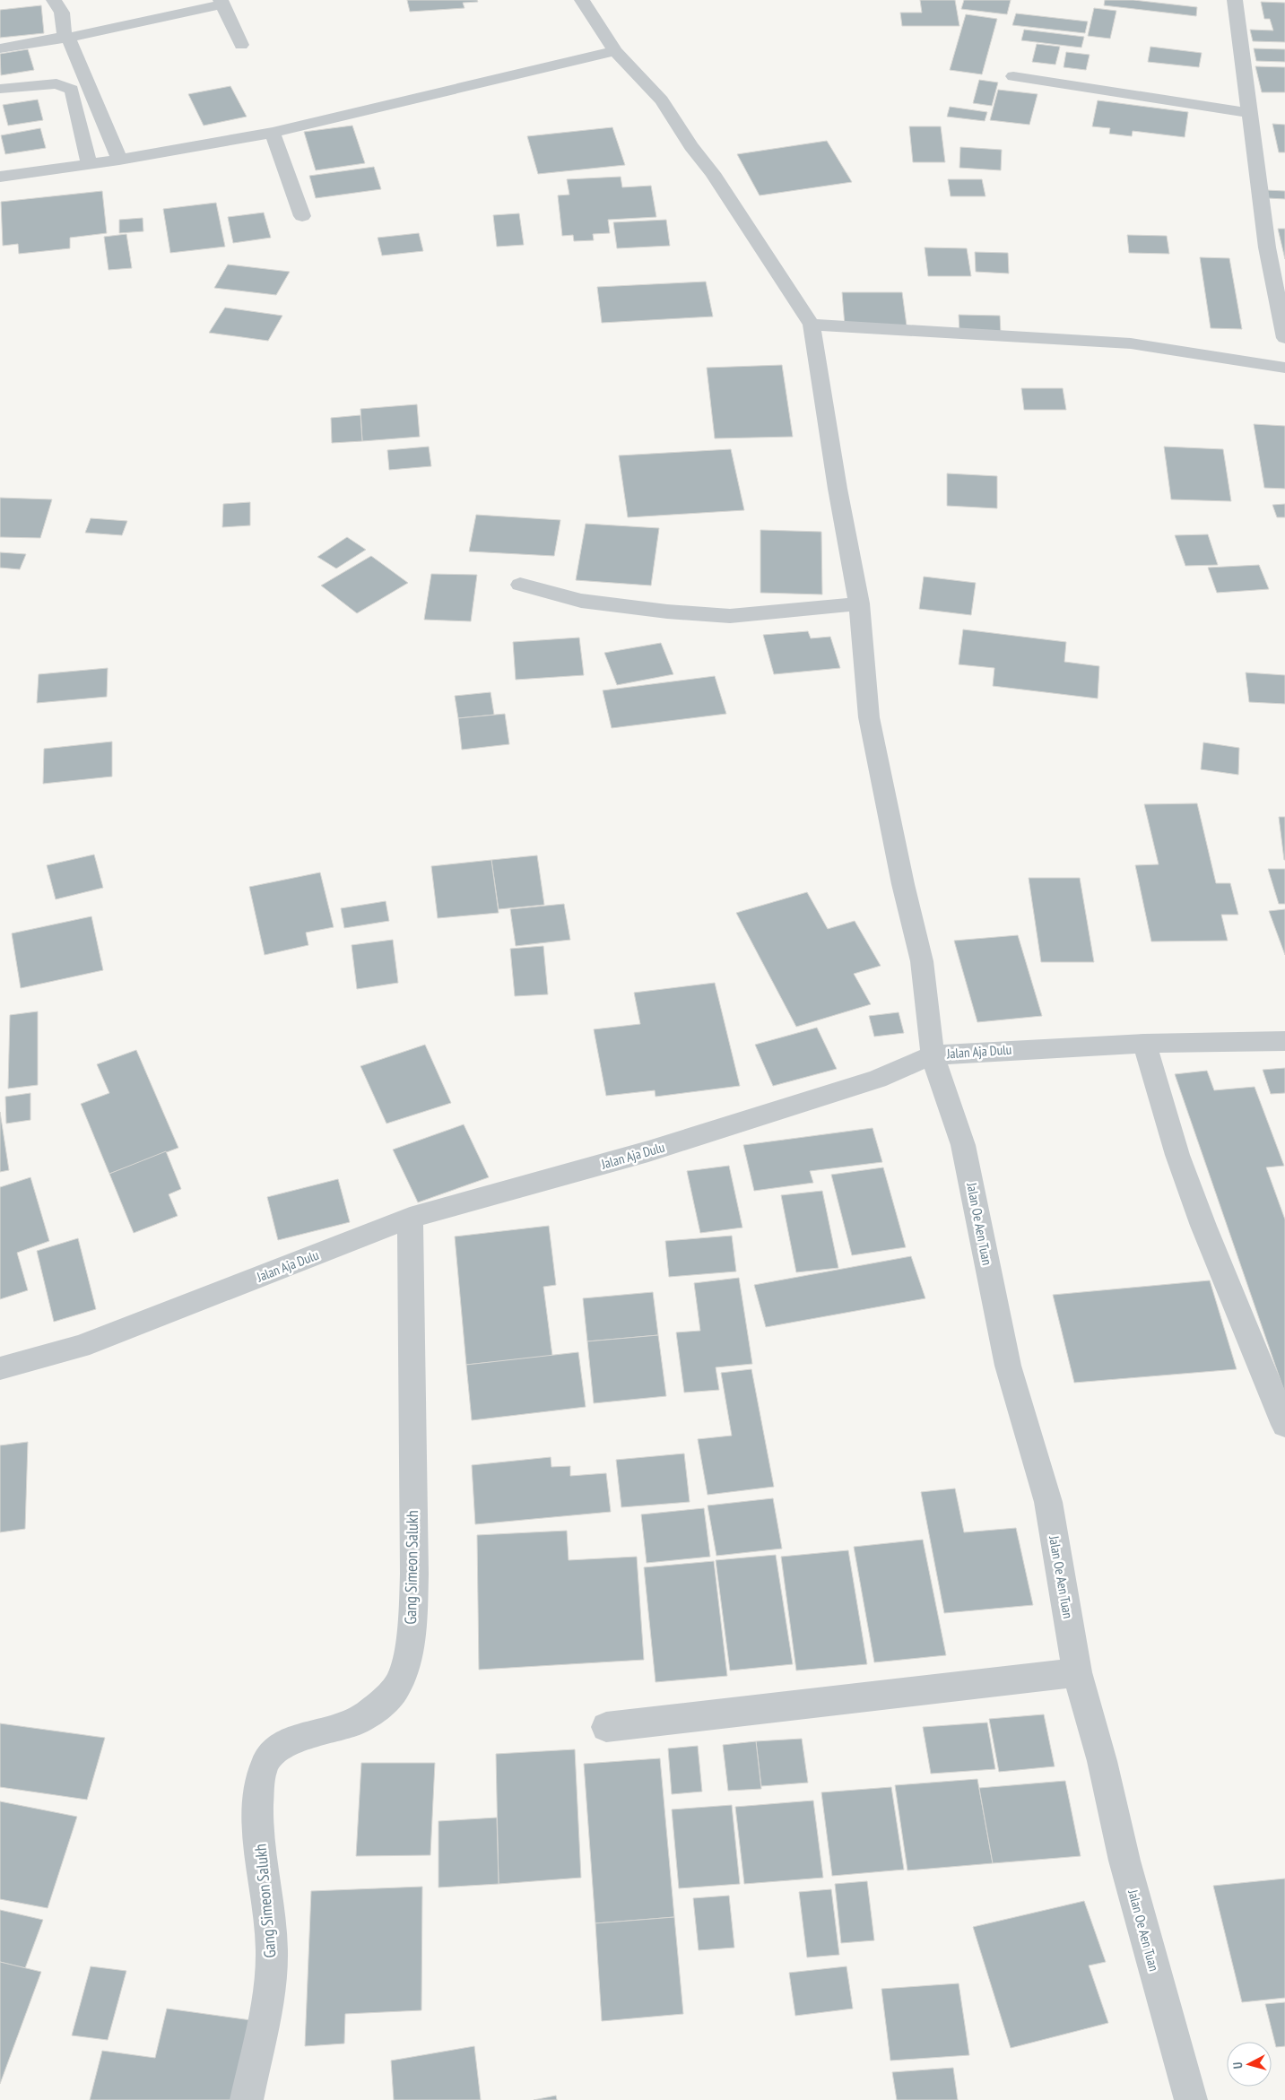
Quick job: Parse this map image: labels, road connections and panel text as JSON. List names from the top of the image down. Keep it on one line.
{"streets":{"street":["Jalan Aja Dulu","Jalan Oe Aen Tuan","Gang Simeon Salukh"]},"crossings":[["Jalan Aja Dulu","Jalan Oe Aen Tuan"],["Jalan Aja Dulu","Gang Simeon Salukh"]],"north":"left"}
